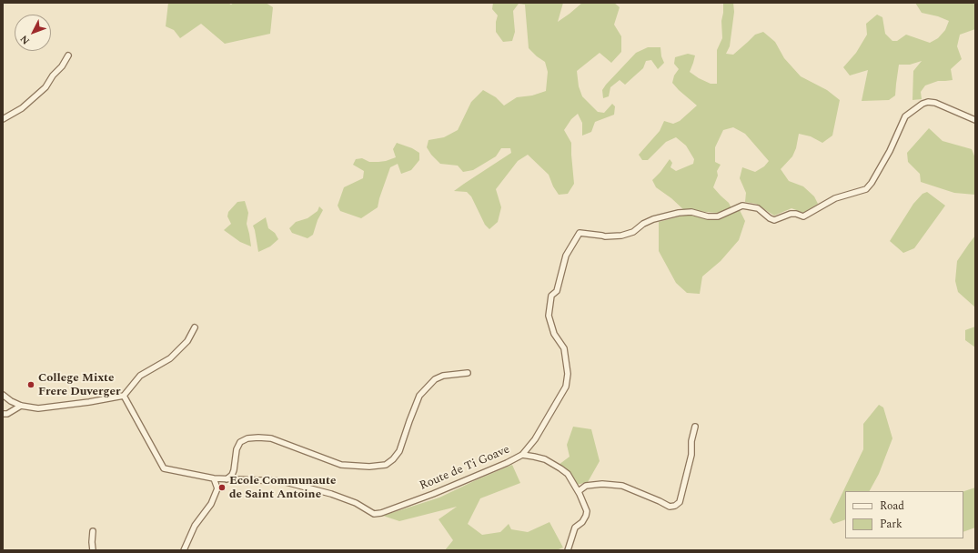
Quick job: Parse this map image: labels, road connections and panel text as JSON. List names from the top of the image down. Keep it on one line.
{"streets":{"street":["Route de Ti Goave"]},"places":["College Mixte Frere Duverger","Ecole Communaute de Saint Antoine"],"legend":["Road","Park"],"north":"bottom left"}
